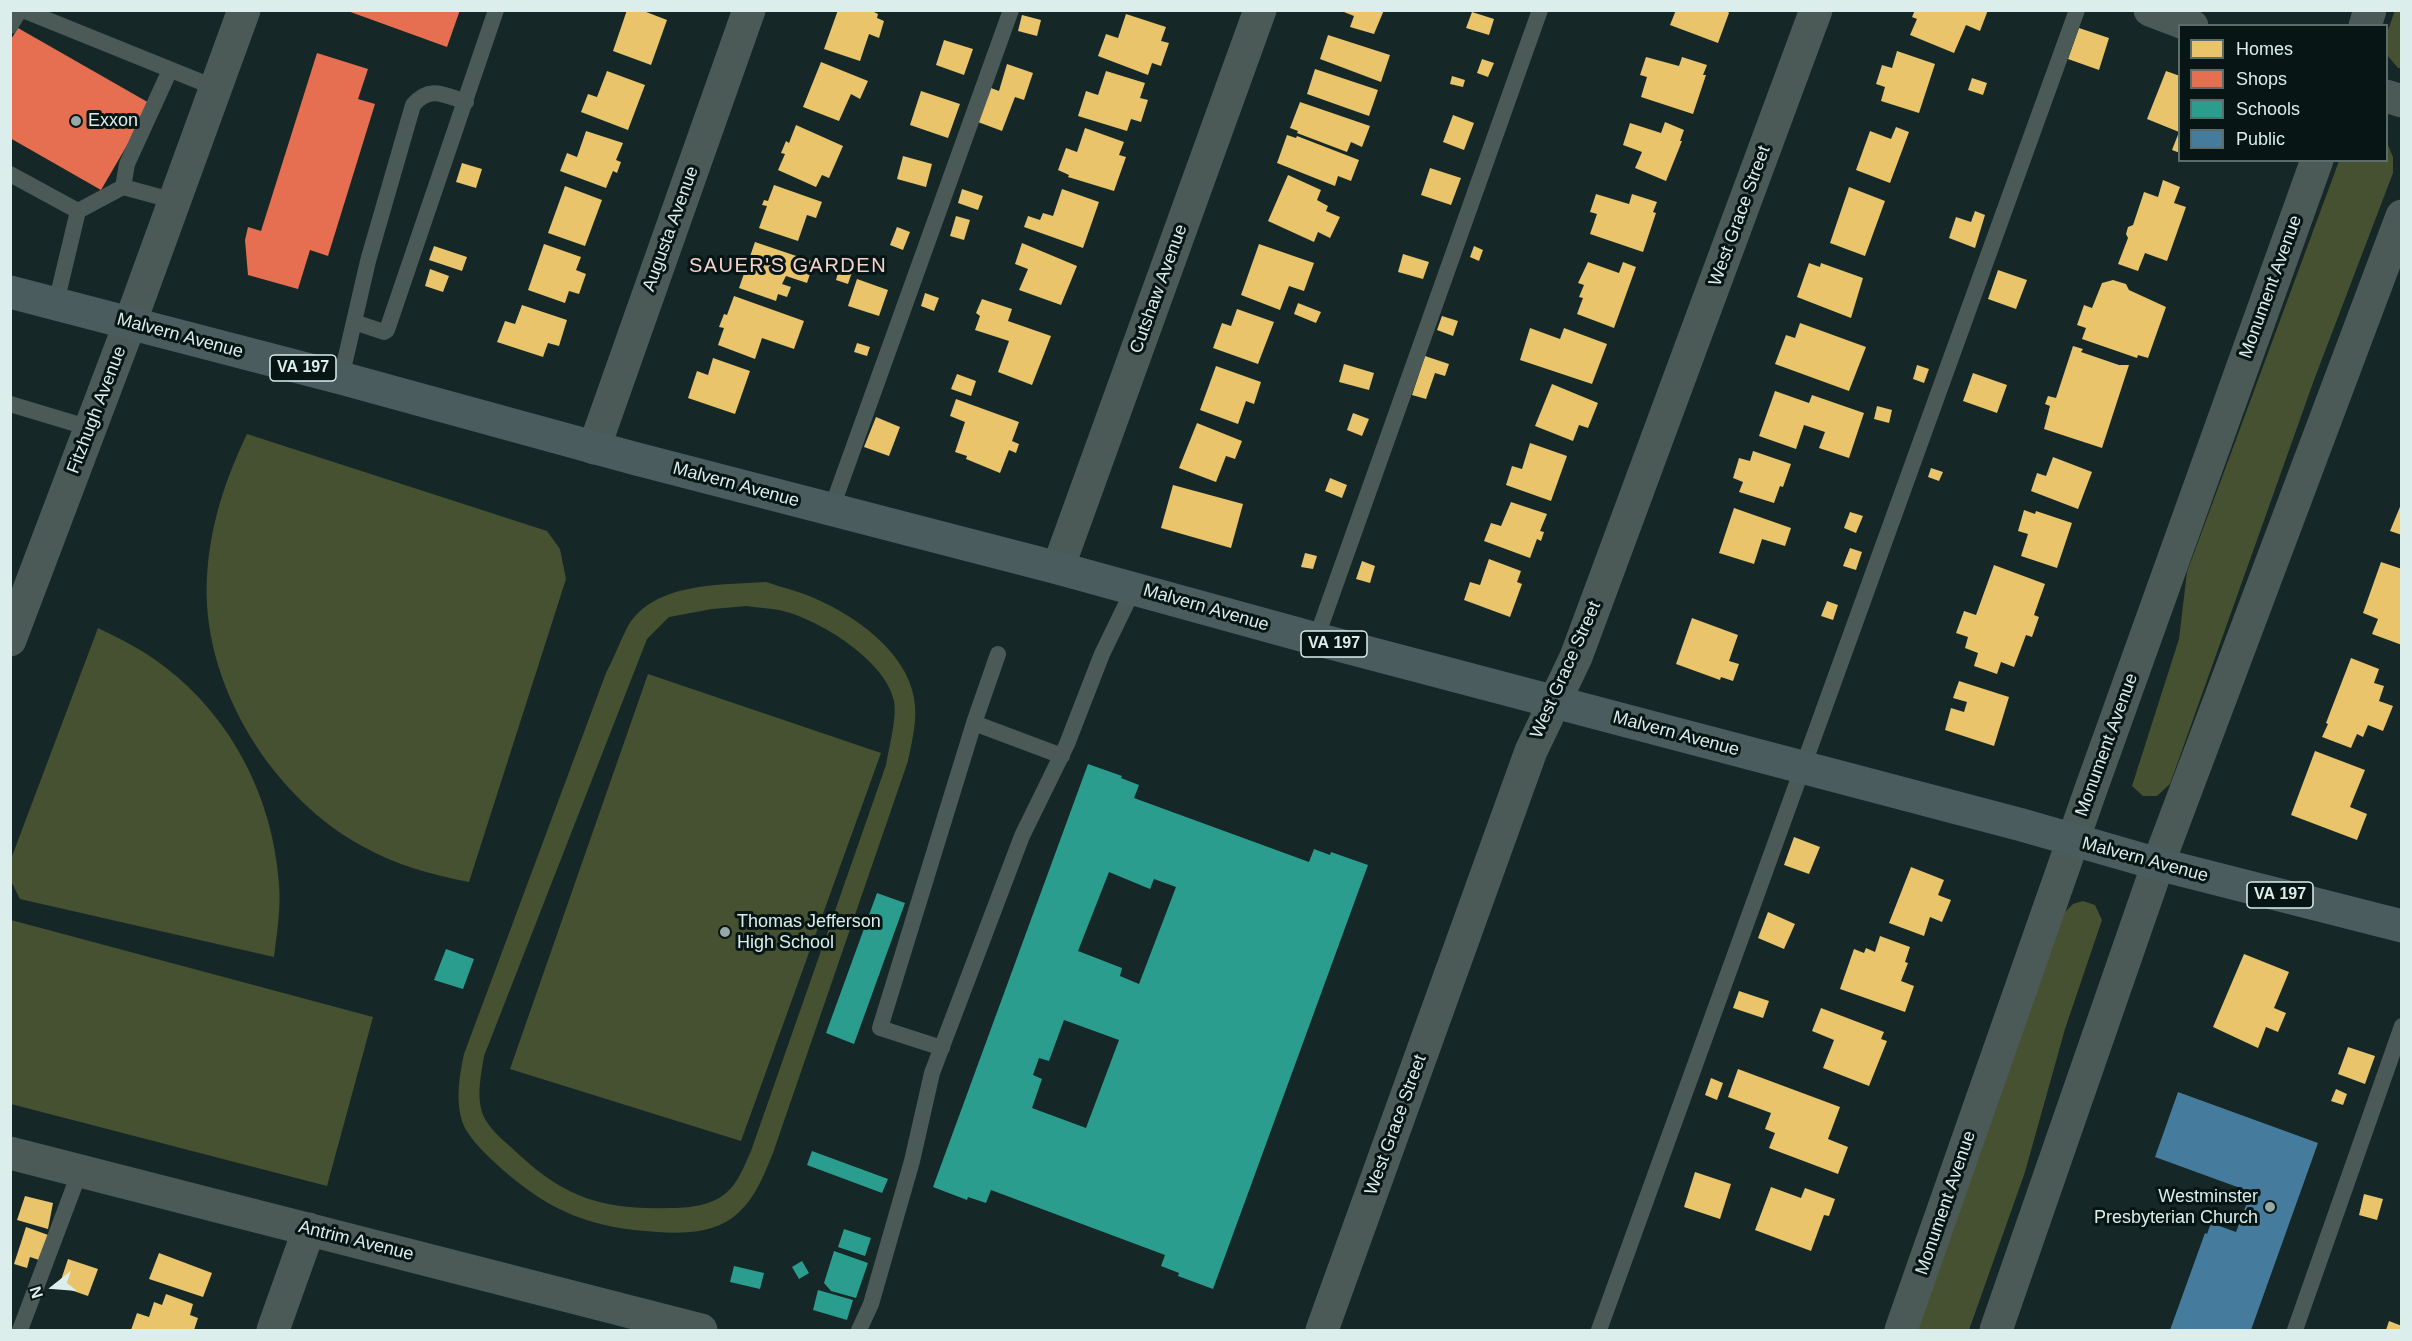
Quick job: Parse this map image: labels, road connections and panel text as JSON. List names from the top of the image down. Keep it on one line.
{"streets":{"main road":["Malvern Avenue","VA 197"],"street":["West Grace Street","Augusta Avenue","Monument Avenue","Cutshaw Avenue","Fitzhugh Avenue","Antrim Avenue"]},"crossings":[["West Grace Street","Malvern Avenue"],["Augusta Avenue","Malvern Avenue"],["Monument Avenue","Malvern Avenue"],["Cutshaw Avenue","Malvern Avenue"],["Malvern Avenue","Fitzhugh Avenue"]],"districts":["SAUER'S GARDEN"],"places":["Exxon","Thomas Jefferson High School","Westminster Presbyterian Church"],"legend":["Homes","Shops","Schools","Public"],"north":"left"}
